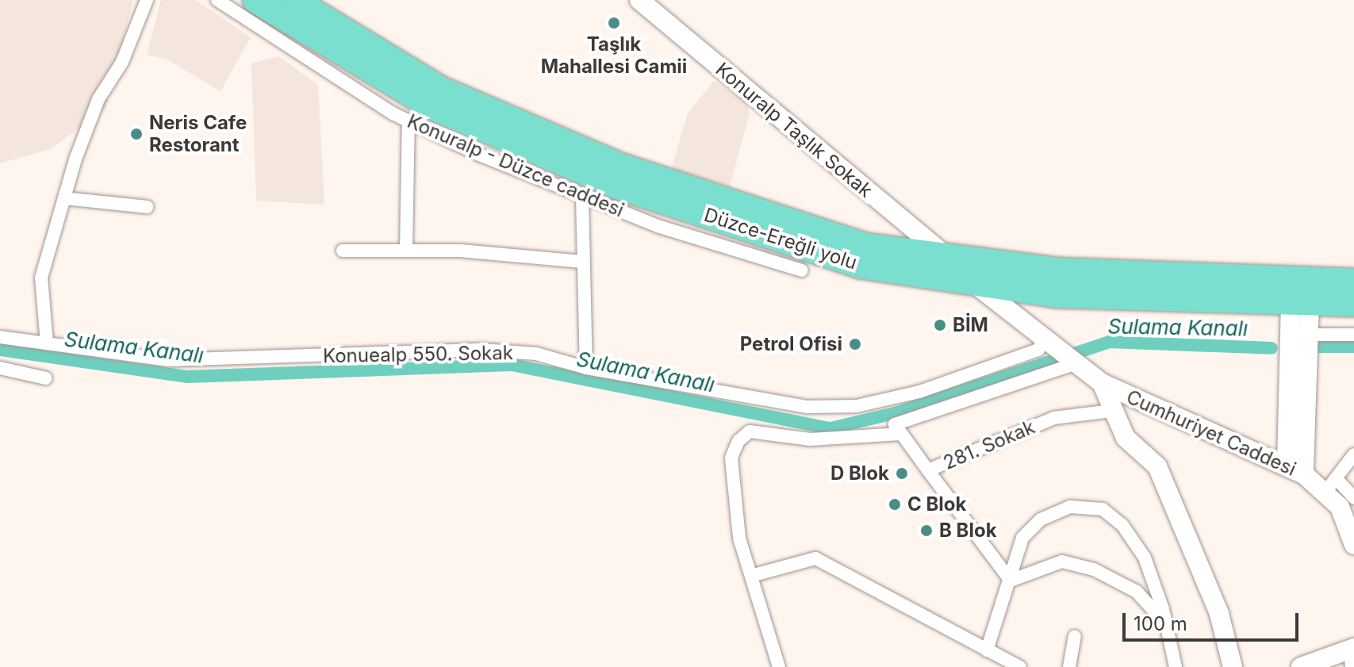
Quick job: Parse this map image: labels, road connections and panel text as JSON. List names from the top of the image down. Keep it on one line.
{"streets":{"highway":["Düzce-Ereğli yolu"],"street":["Konuralp Taşlık Sokak","Konuralp - Düzce caddesi","Konuealp 550. Sokak","Cumhuriyet Caddesi","281. Sokak"]},"crossings":[["Konuralp Taşlık Sokak","Düzce-Ereğli yolu"],["Düzce-Ereğli yolu","Cumhuriyet Caddesi"],["Konuealp 550. Sokak","Cumhuriyet Caddesi"]],"water":["Sulama Kanalı"],"places":["Taşlık Mahallesi Camii","Neris Cafe Restorant","BİM","Petrol Ofisi","D Blok","C Blok","B Blok"],"scale_bar":"100 m"}
